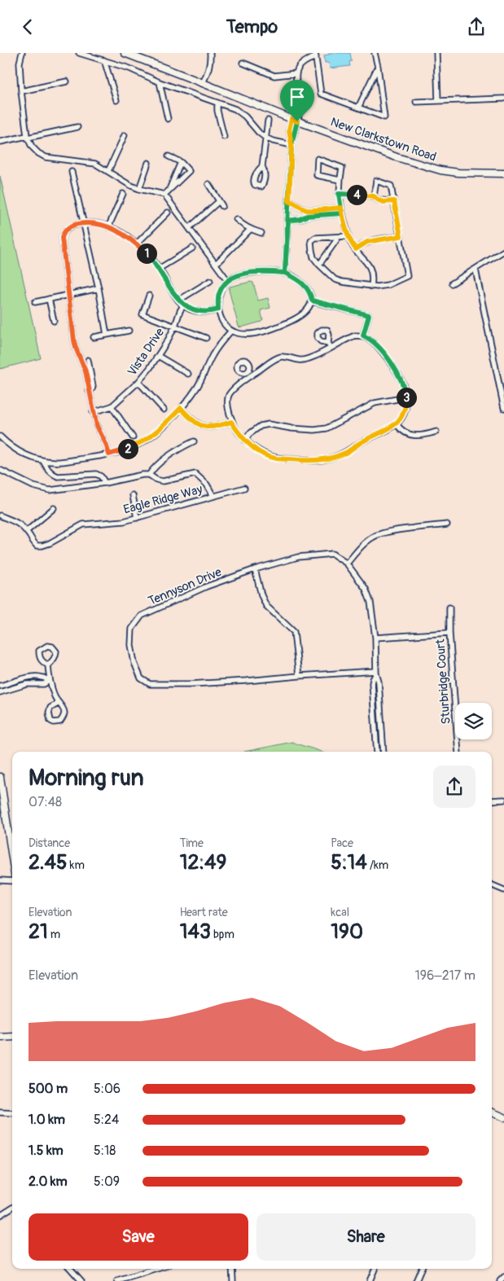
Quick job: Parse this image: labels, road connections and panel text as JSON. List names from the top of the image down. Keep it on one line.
{"streets":{"street":["New Clarkstown Road","Vista Drive","Eagle Ridge Way","Tennyson Drive","Sturbridge Court"]},"page":{"header":"Tempo","pins":["4","1","3","2"],"heading":["Morning run","07:48"],"stats":[["Distance","2.45 km"],["Time","12:49"],["Pace","5:14 /km"],["Elevation","21 m"],["Heart rate","143 bpm"],["kcal","190"]],"chart":["Elevation","196–217 m"],"list":[{"name":"500 m","note":"5:06"},{"name":"1.0 km","note":"5:24"},{"name":"1.5 km","note":"5:18"},{"name":"2.0 km","note":"5:09"}],"buttons":["Save","Share"]}}
